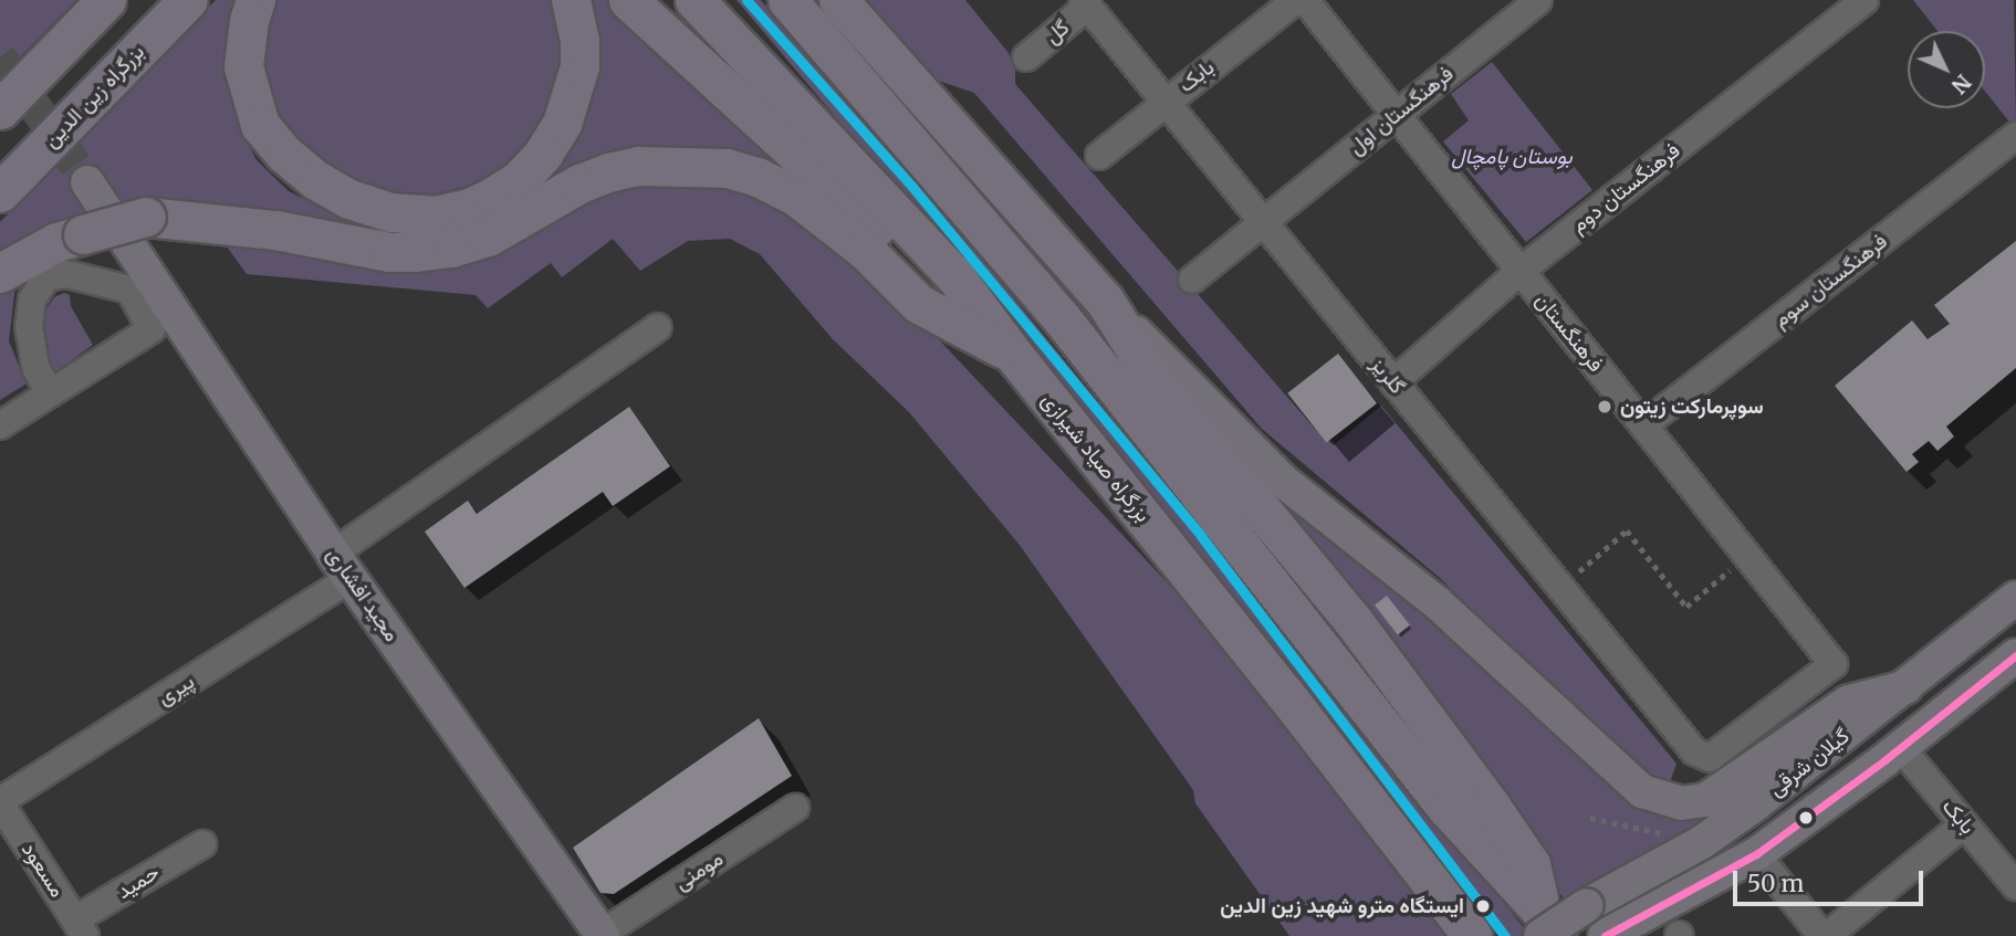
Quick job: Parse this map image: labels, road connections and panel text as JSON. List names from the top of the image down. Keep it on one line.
{"streets":{"highway":["بزرگراه زین الدین","بزرگراه صیاد شیرازی"],"main road":["مجید افشاری","گیلان شرقی"],"street":["گل","بابک","فرهنگستان اول","فرهنگستان دوم","فرهنگستان سوم","فرهنگستان","گلریز","پیری","مسعود","مومنی","حمید"]},"crossings":[["گل","گلریز"],["بابک","گلریز"],["بابک","گیلان شرقی"],["فرهنگستان اول","فرهنگستان"],["فرهنگستان اول","گلریز"],["فرهنگستان دوم","فرهنگستان"],["فرهنگستان دوم","گلریز"],["فرهنگستان سوم","فرهنگستان"],["فرهنگستان","گلریز"],["مجید افشاری","پیری"],["مجید افشاری","مومنی"],["پیری","مسعود"],["مسعود","حمید"]],"parks":["بوستان پامچال"],"places":["سوپرمارکت زیتون","ایستگاه مترو شهید زین الدین"],"scale_bar":"50 m","north":"bottom right"}
